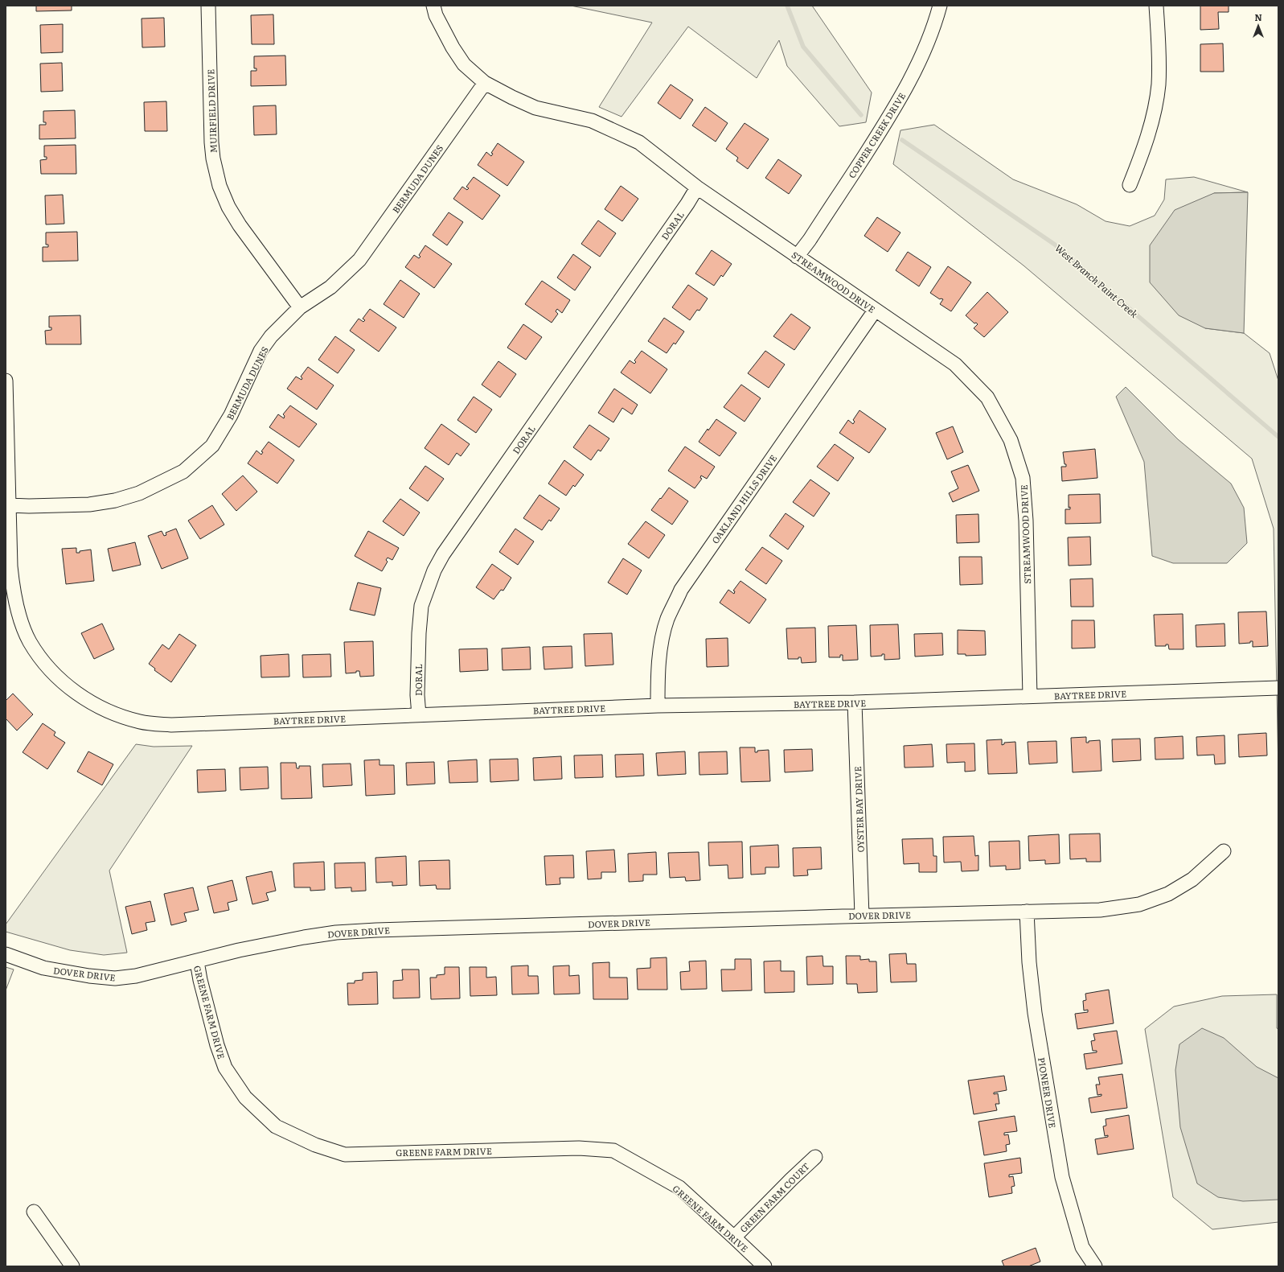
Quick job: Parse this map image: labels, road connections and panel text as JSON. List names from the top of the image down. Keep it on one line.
{"streets":{"street":["MUIRFIELD DRIVE","COPPER CREEK DRIVE","BERMUDA DUNES","DORAL","STREAMWOOD DRIVE","OAKLAND HILLS DRIVE","BAYTREE DRIVE","OYSTER BAY DRIVE","DOVER DRIVE","GREENE FARM DRIVE","PIONEER DRIVE","GREEN FARM COURT"]},"crossings":[["MUIRFIELD DRIVE","BERMUDA DUNES"],["COPPER CREEK DRIVE","STREAMWOOD DRIVE"],["BERMUDA DUNES","STREAMWOOD DRIVE"],["BERMUDA DUNES","BAYTREE DRIVE"],["DORAL","STREAMWOOD DRIVE"],["DORAL","BAYTREE DRIVE"],["STREAMWOOD DRIVE","OAKLAND HILLS DRIVE"],["STREAMWOOD DRIVE","BAYTREE DRIVE"],["OAKLAND HILLS DRIVE","BAYTREE DRIVE"],["BAYTREE DRIVE","OYSTER BAY DRIVE"],["OYSTER BAY DRIVE","DOVER DRIVE"],["DOVER DRIVE","GREENE FARM DRIVE"],["DOVER DRIVE","PIONEER DRIVE"],["GREENE FARM DRIVE","GREEN FARM COURT"]],"water":["West Branch Paint Creek"],"north":"top"}
